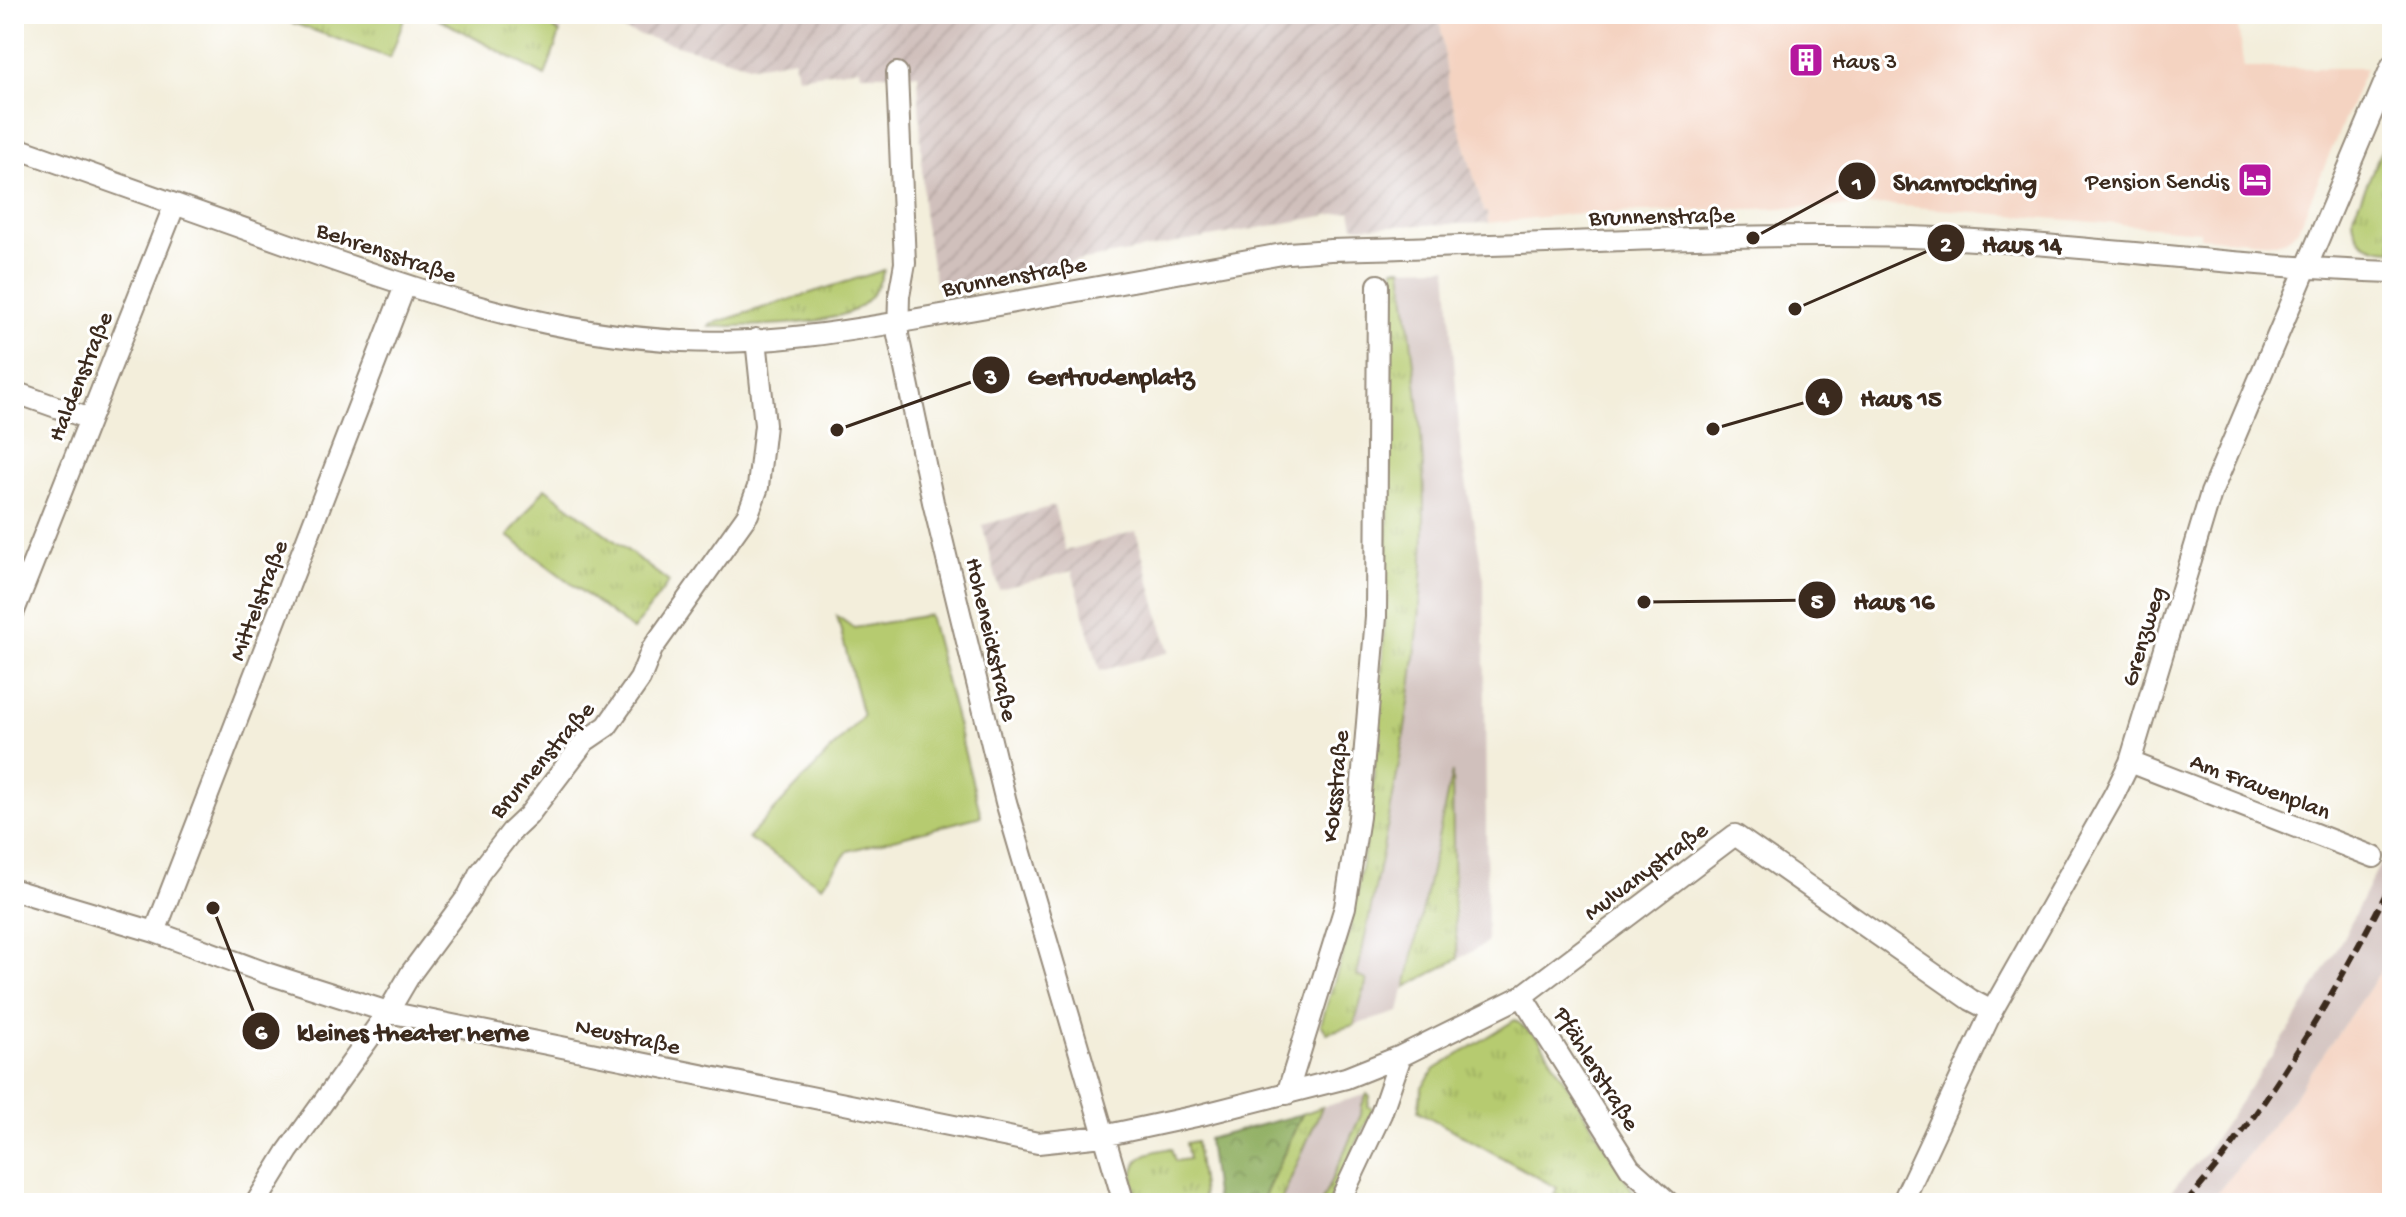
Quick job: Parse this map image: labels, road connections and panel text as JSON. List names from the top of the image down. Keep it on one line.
{"streets":{"street":["Brunnenstraße","Behrensstraße","Haldenstraße","Mittelstraße","Grenzweg","Hoheneickstraße","Am Frauenplan","Koksstraße","Mulvanystraße","Neustraße","Pfählerstraße"]},"crossings":[["Brunnenstraße","Behrensstraße"],["Brunnenstraße","Grenzweg"],["Brunnenstraße","Hoheneickstraße"],["Brunnenstraße","Neustraße"],["Behrensstraße","Haldenstraße"],["Behrensstraße","Mittelstraße"],["Mittelstraße","Neustraße"],["Grenzweg","Am Frauenplan"],["Grenzweg","Mulvanystraße"],["Hoheneickstraße","Neustraße"],["Koksstraße","Mulvanystraße"],["Mulvanystraße","Pfählerstraße"]],"places":{"building":["Haus 3"],"hotel":["Pension Sendis"],"other":["Shamrockring","Haus 14","Haus 15","Gertrudenplatz","Haus 16","kleines theater herne"]}}
